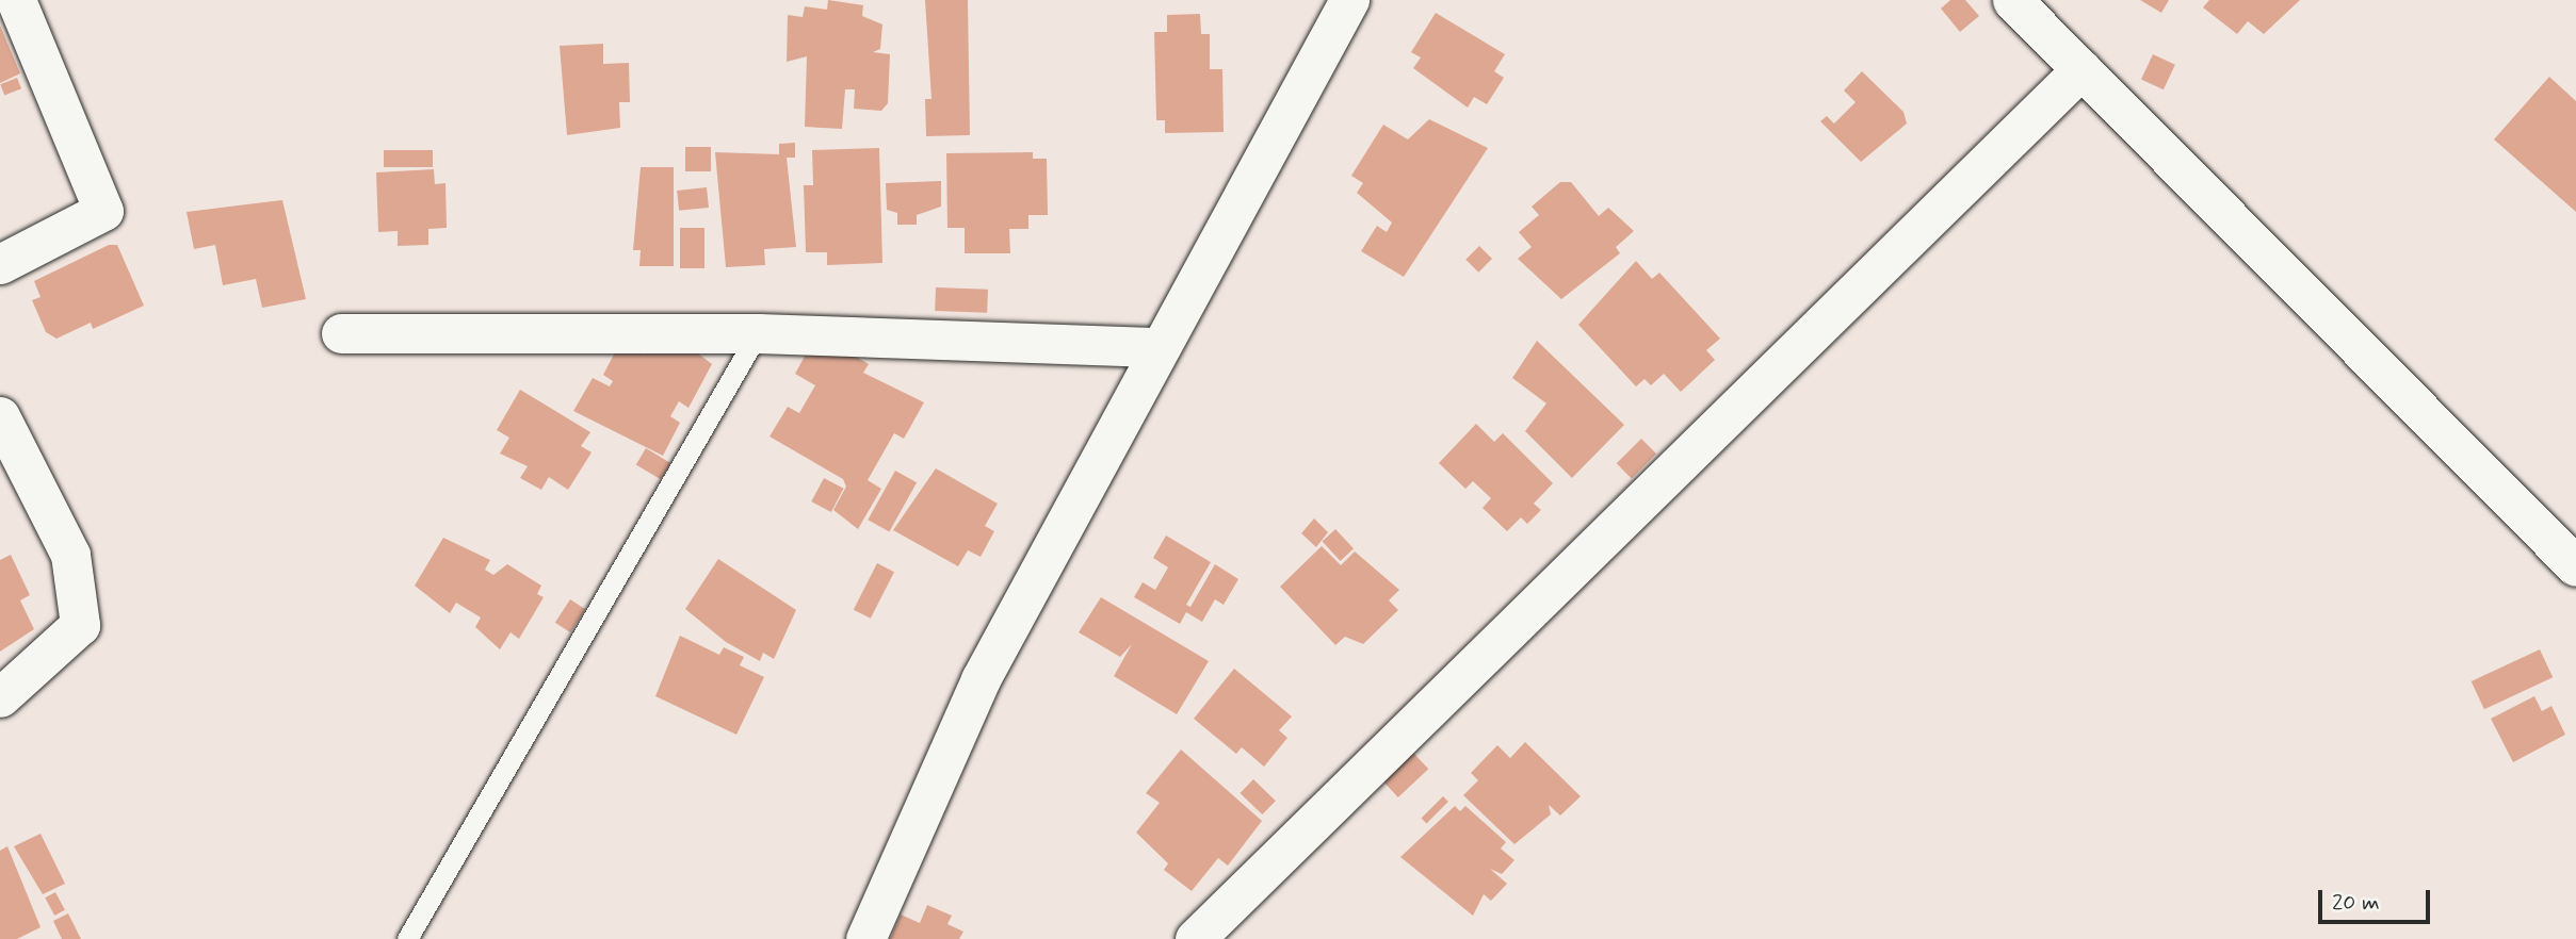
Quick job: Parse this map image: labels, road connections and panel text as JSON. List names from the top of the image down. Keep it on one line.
{"scale_bar":"20 m"}
